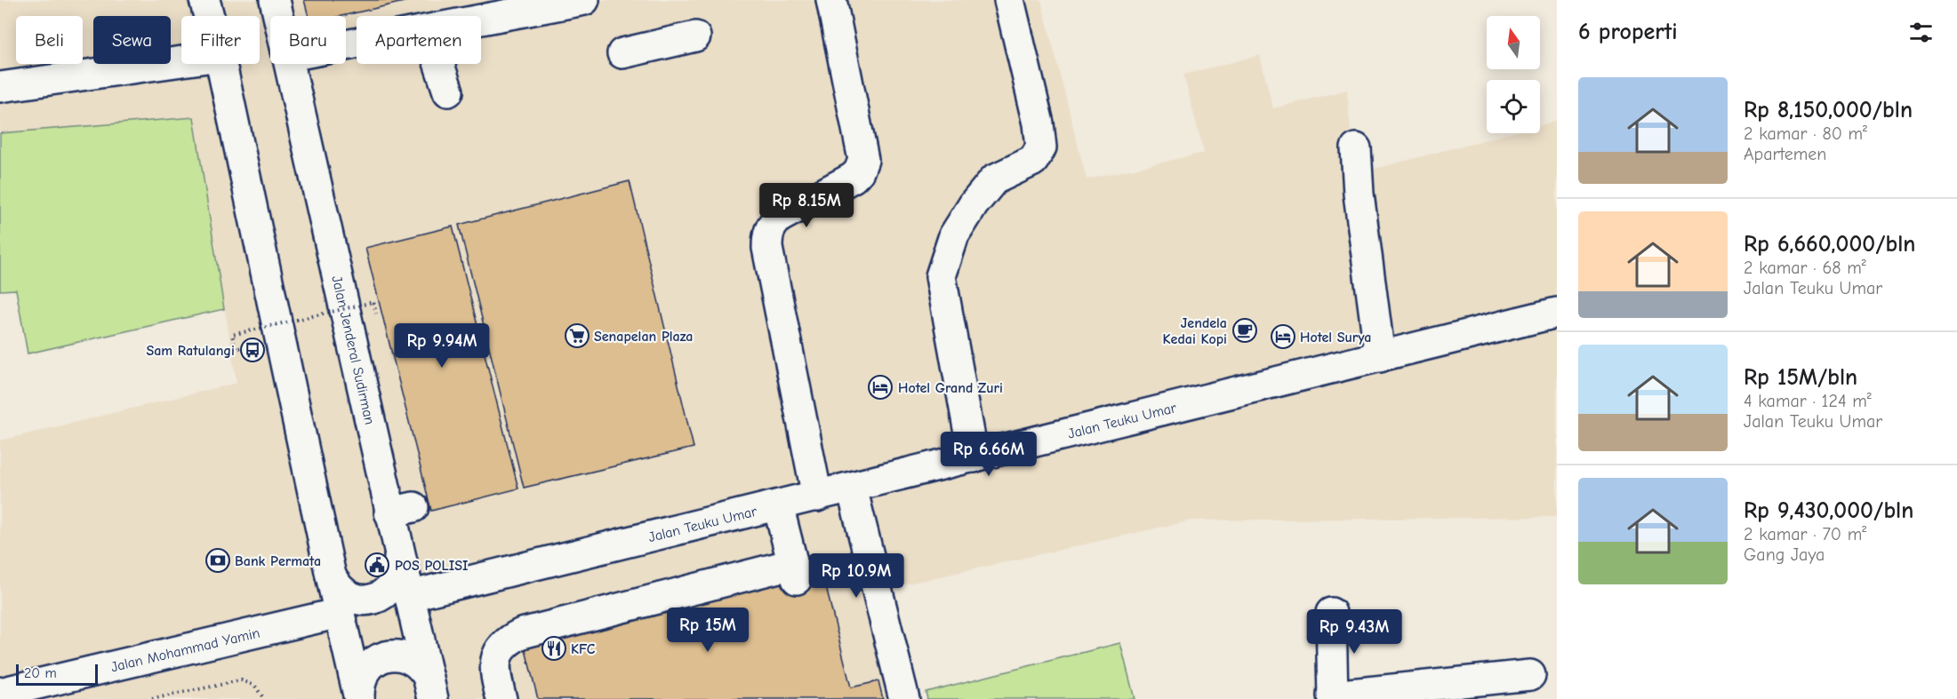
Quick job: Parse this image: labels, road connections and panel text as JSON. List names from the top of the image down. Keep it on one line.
{"streets":{"street":["Jalan Jenderal Sudirman","Jalan Teuku Umar","Jalan Mohammad Yamin"]},"crossings":[["Jalan Jenderal Sudirman","Jalan Teuku Umar"]],"places":{"cafe":["Jendela Kedai Kopi"],"supermarket":["Senapelan Plaza"],"hotel":["Hotel Surya","Hotel Grand Zuri"],"bus stop":["Sam Ratulangi"],"bank":["Bank Permata"],"public building":["POS POLISI"],"restaurant":["KFC"]},"scale_bar":"20 m","north":"top","page":{"heading":"6 properti","chip":["Beli","Sewa","Filter","Baru","Apartemen"],"list":[{"name":"Rp 8,150,000/bln","note":"2 kamar · 80 m² · Apartemen"},{"name":"Rp 6,660,000/bln","note":"2 kamar · 68 m² · Jalan Teuku Umar"},{"name":"Rp 15M/bln","note":"4 kamar · 124 m² · Jalan Teuku Umar"},{"name":"Rp 9,430,000/bln","note":"2 kamar · 70 m² · Gang Jaya"}],"price":["Rp 8.15M","Rp 9.94M","Rp 6.66M","Rp 10.9M","Rp 15M","Rp 9.43M"],"scale":"20 m"}}
